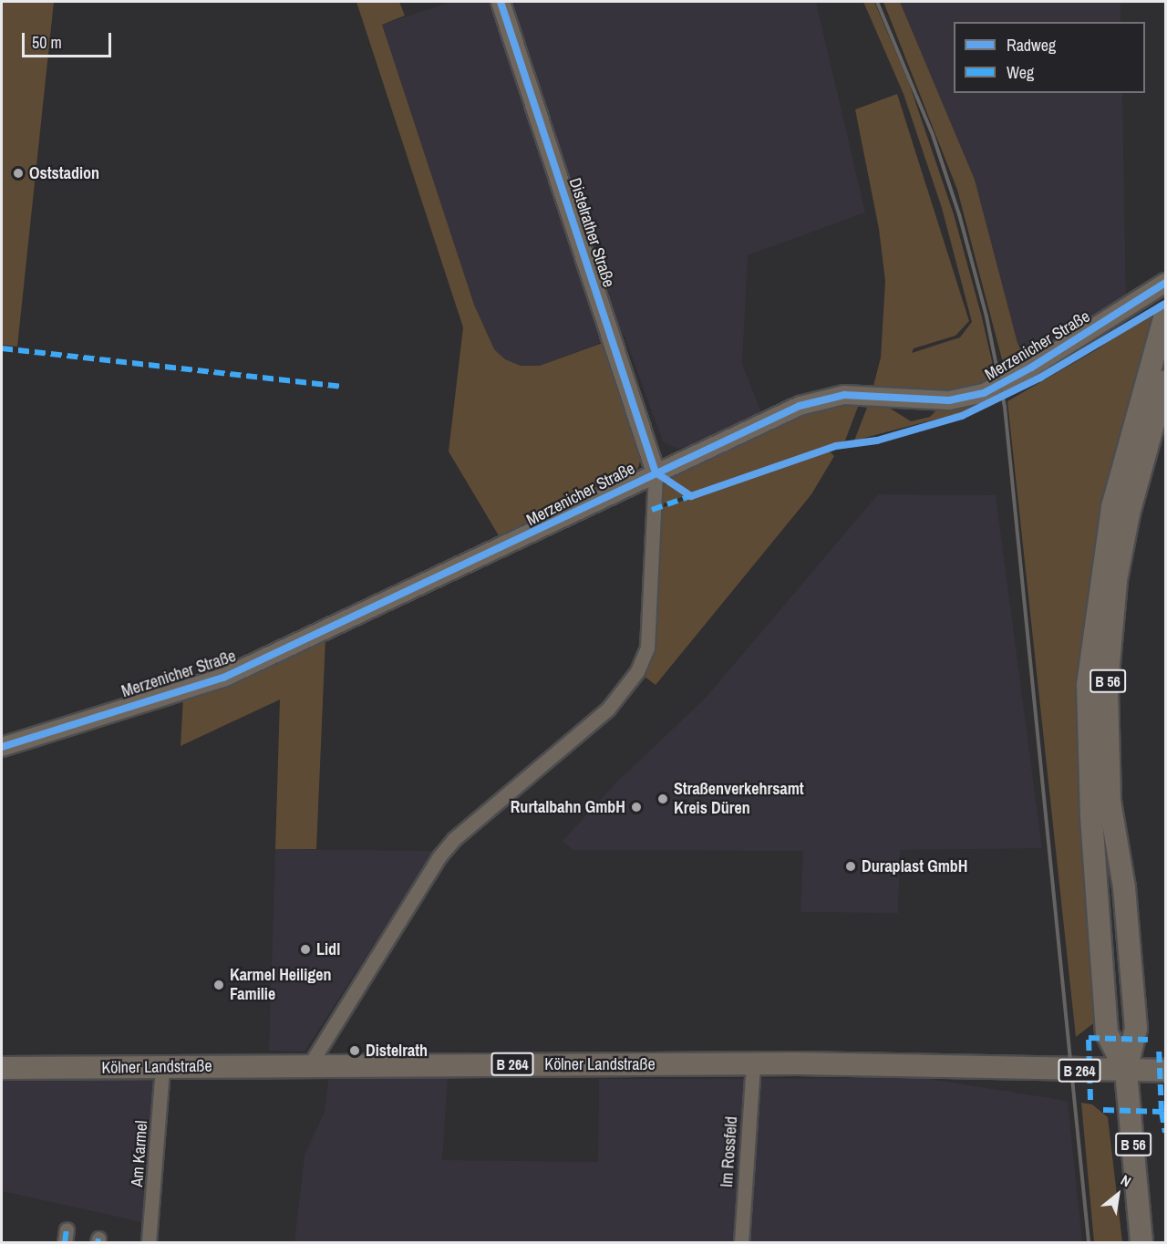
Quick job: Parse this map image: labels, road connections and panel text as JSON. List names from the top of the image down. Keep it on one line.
{"streets":{"main road":["B 56","B 264","Kölner Landstraße"],"street":["Distelrather Straße","Merzenicher Straße","Im Rossfeld","Am Karmel"]},"crossings":[["Distelrather Straße","Merzenicher Straße"],["B 56","Kölner Landstraße"],["Kölner Landstraße","Im Rossfeld"],["Kölner Landstraße","Am Karmel"]],"places":["Oststadion","Straßenverkehrsamt Kreis Düren","Rurtalbahn GmbH","Duraplast GmbH","Lidl","Karmel Heiligen Familie","Distelrath"],"legend":["Radweg","Weg"],"scale_bar":"50 m","north":"top right"}
